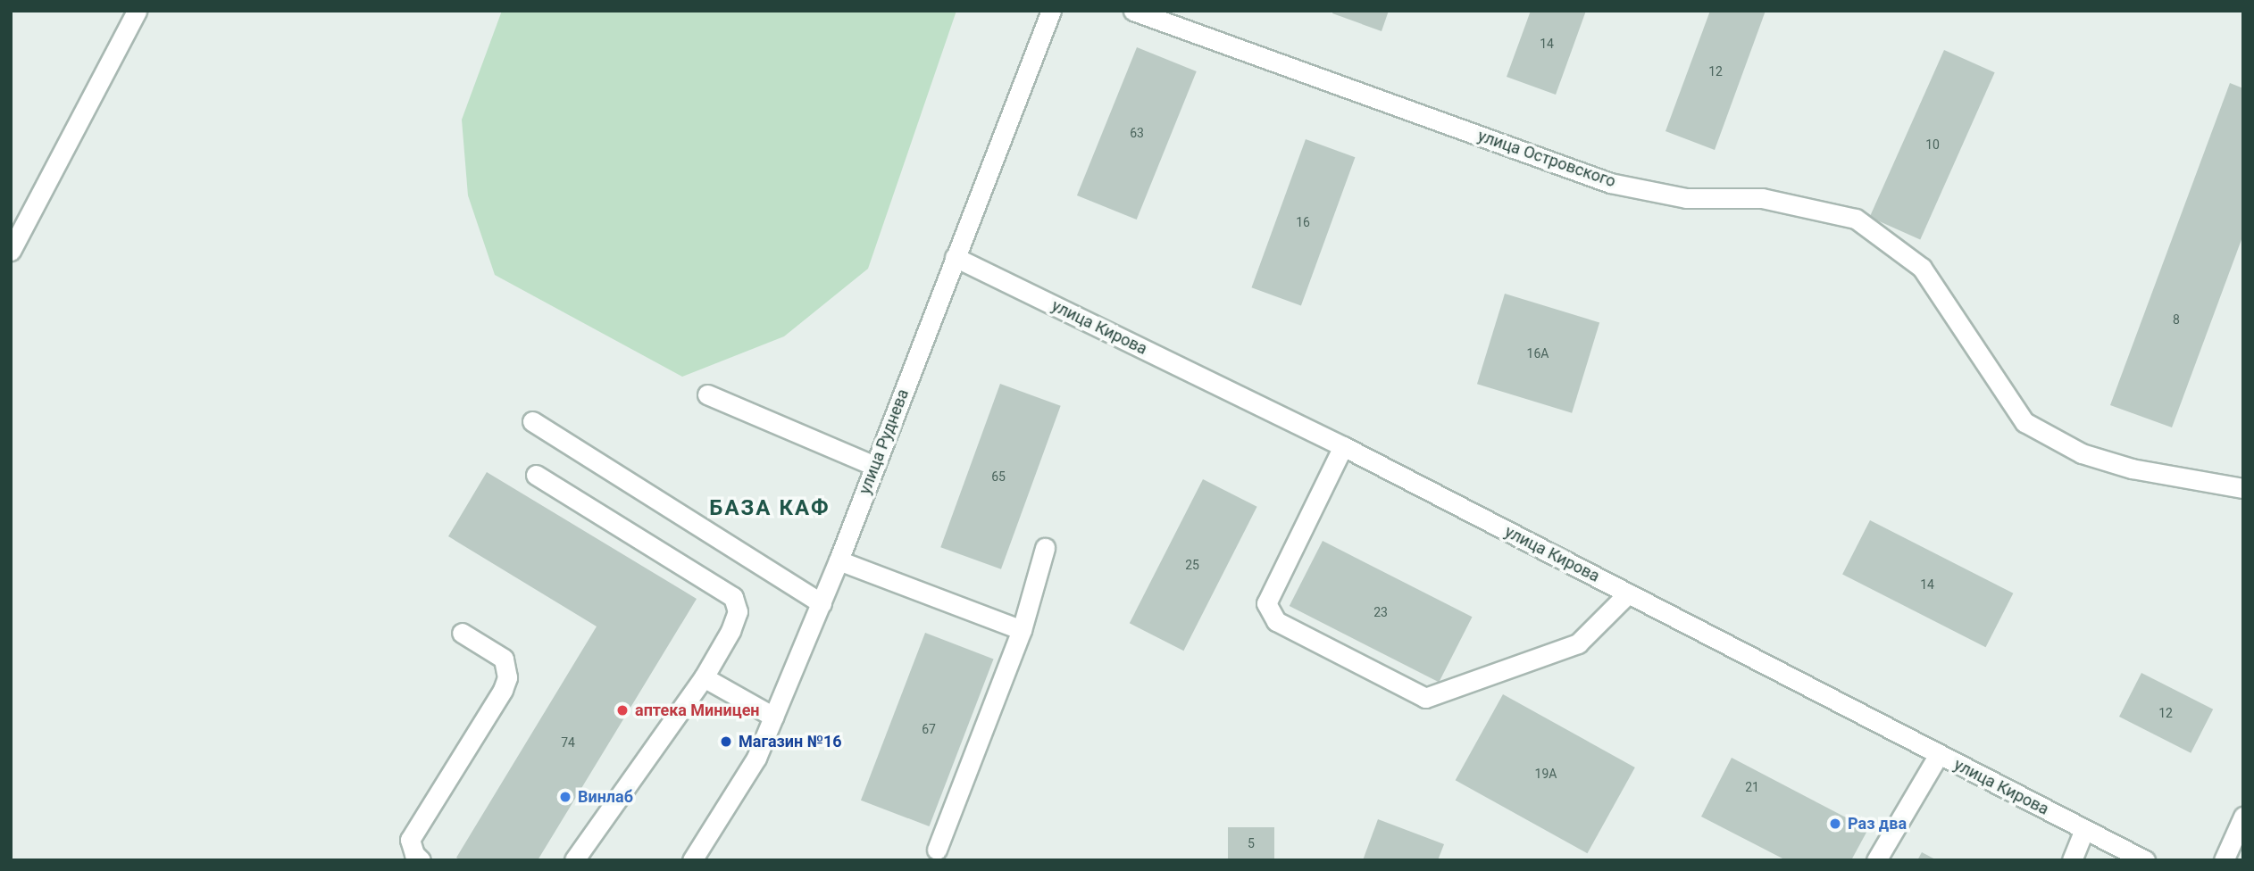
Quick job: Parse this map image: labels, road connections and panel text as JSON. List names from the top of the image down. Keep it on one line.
{"streets":{"street":["улица Островского","улица Кирова","улица Руднева"]},"crossings":[["улица Кирова","улица Руднева"]],"districts":["БАЗА КАФ"],"places":["аптека Миницен","Магазин №16","Винлаб","Раз два"],"house_numbers":["14","12","63","10","16","8","16А","65","25","14","23","12","67","74","19А","21","5"]}
